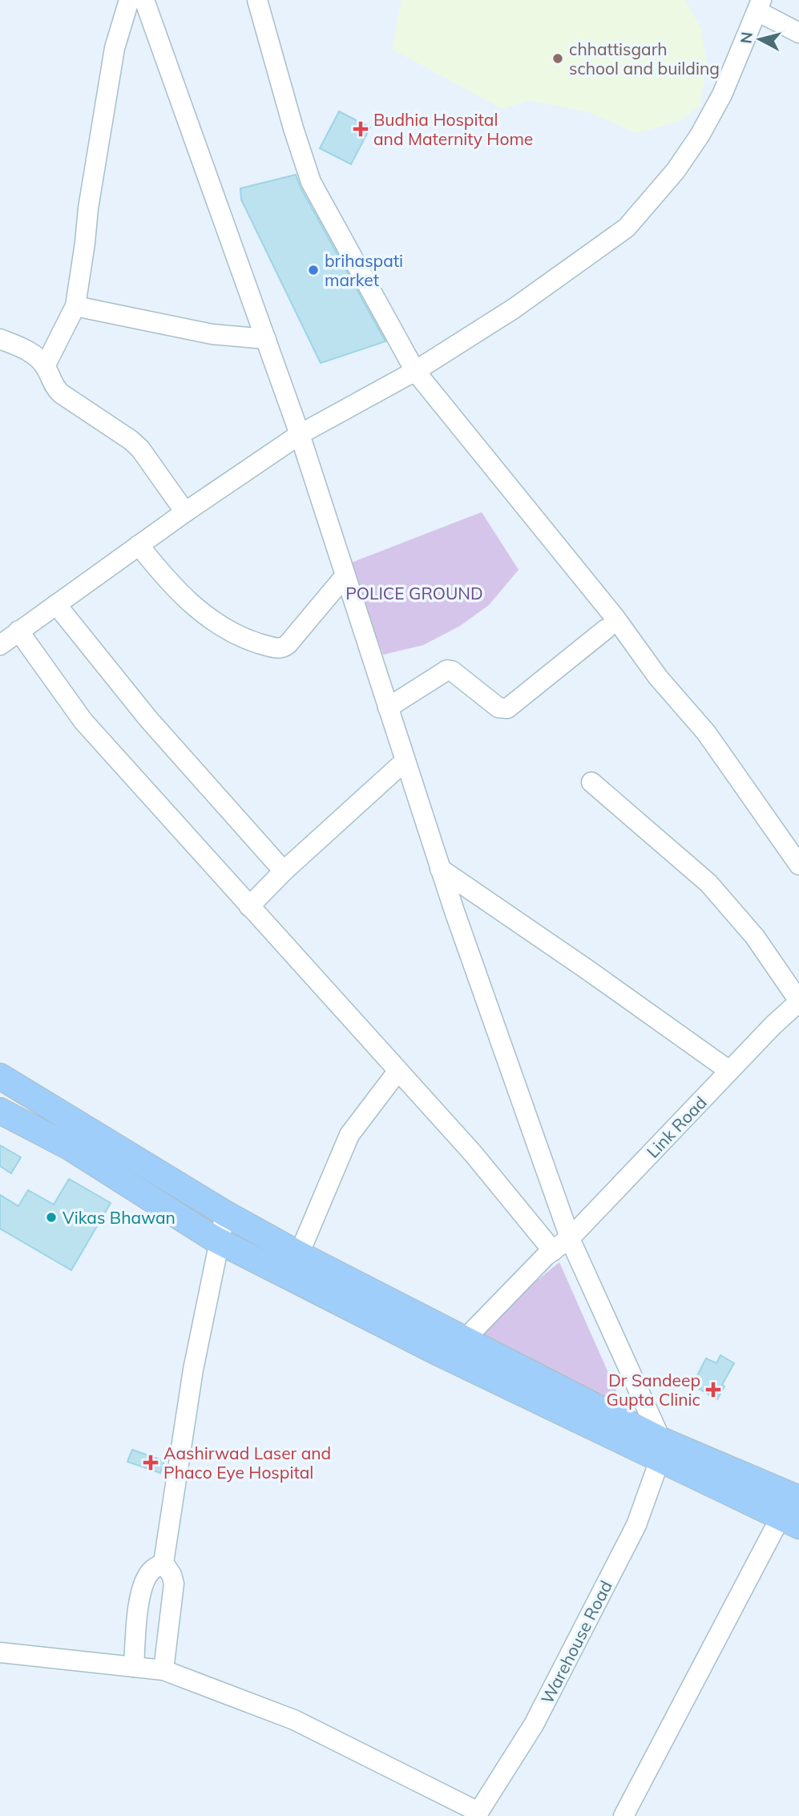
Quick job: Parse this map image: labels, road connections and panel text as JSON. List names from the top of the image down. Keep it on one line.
{"streets":{"street":["Link Road","Warehouse Road"]},"parks":["POLICE GROUND"],"places":{"other":["chhattisgarh school and building","brihaspati market","Vikas Bhawan"],"health":["Budhia Hospital and Maternity Home","Dr Sandeep Gupta Clinic","Aashirwad Laser and Phaco Eye Hospital"]},"north":"left"}
